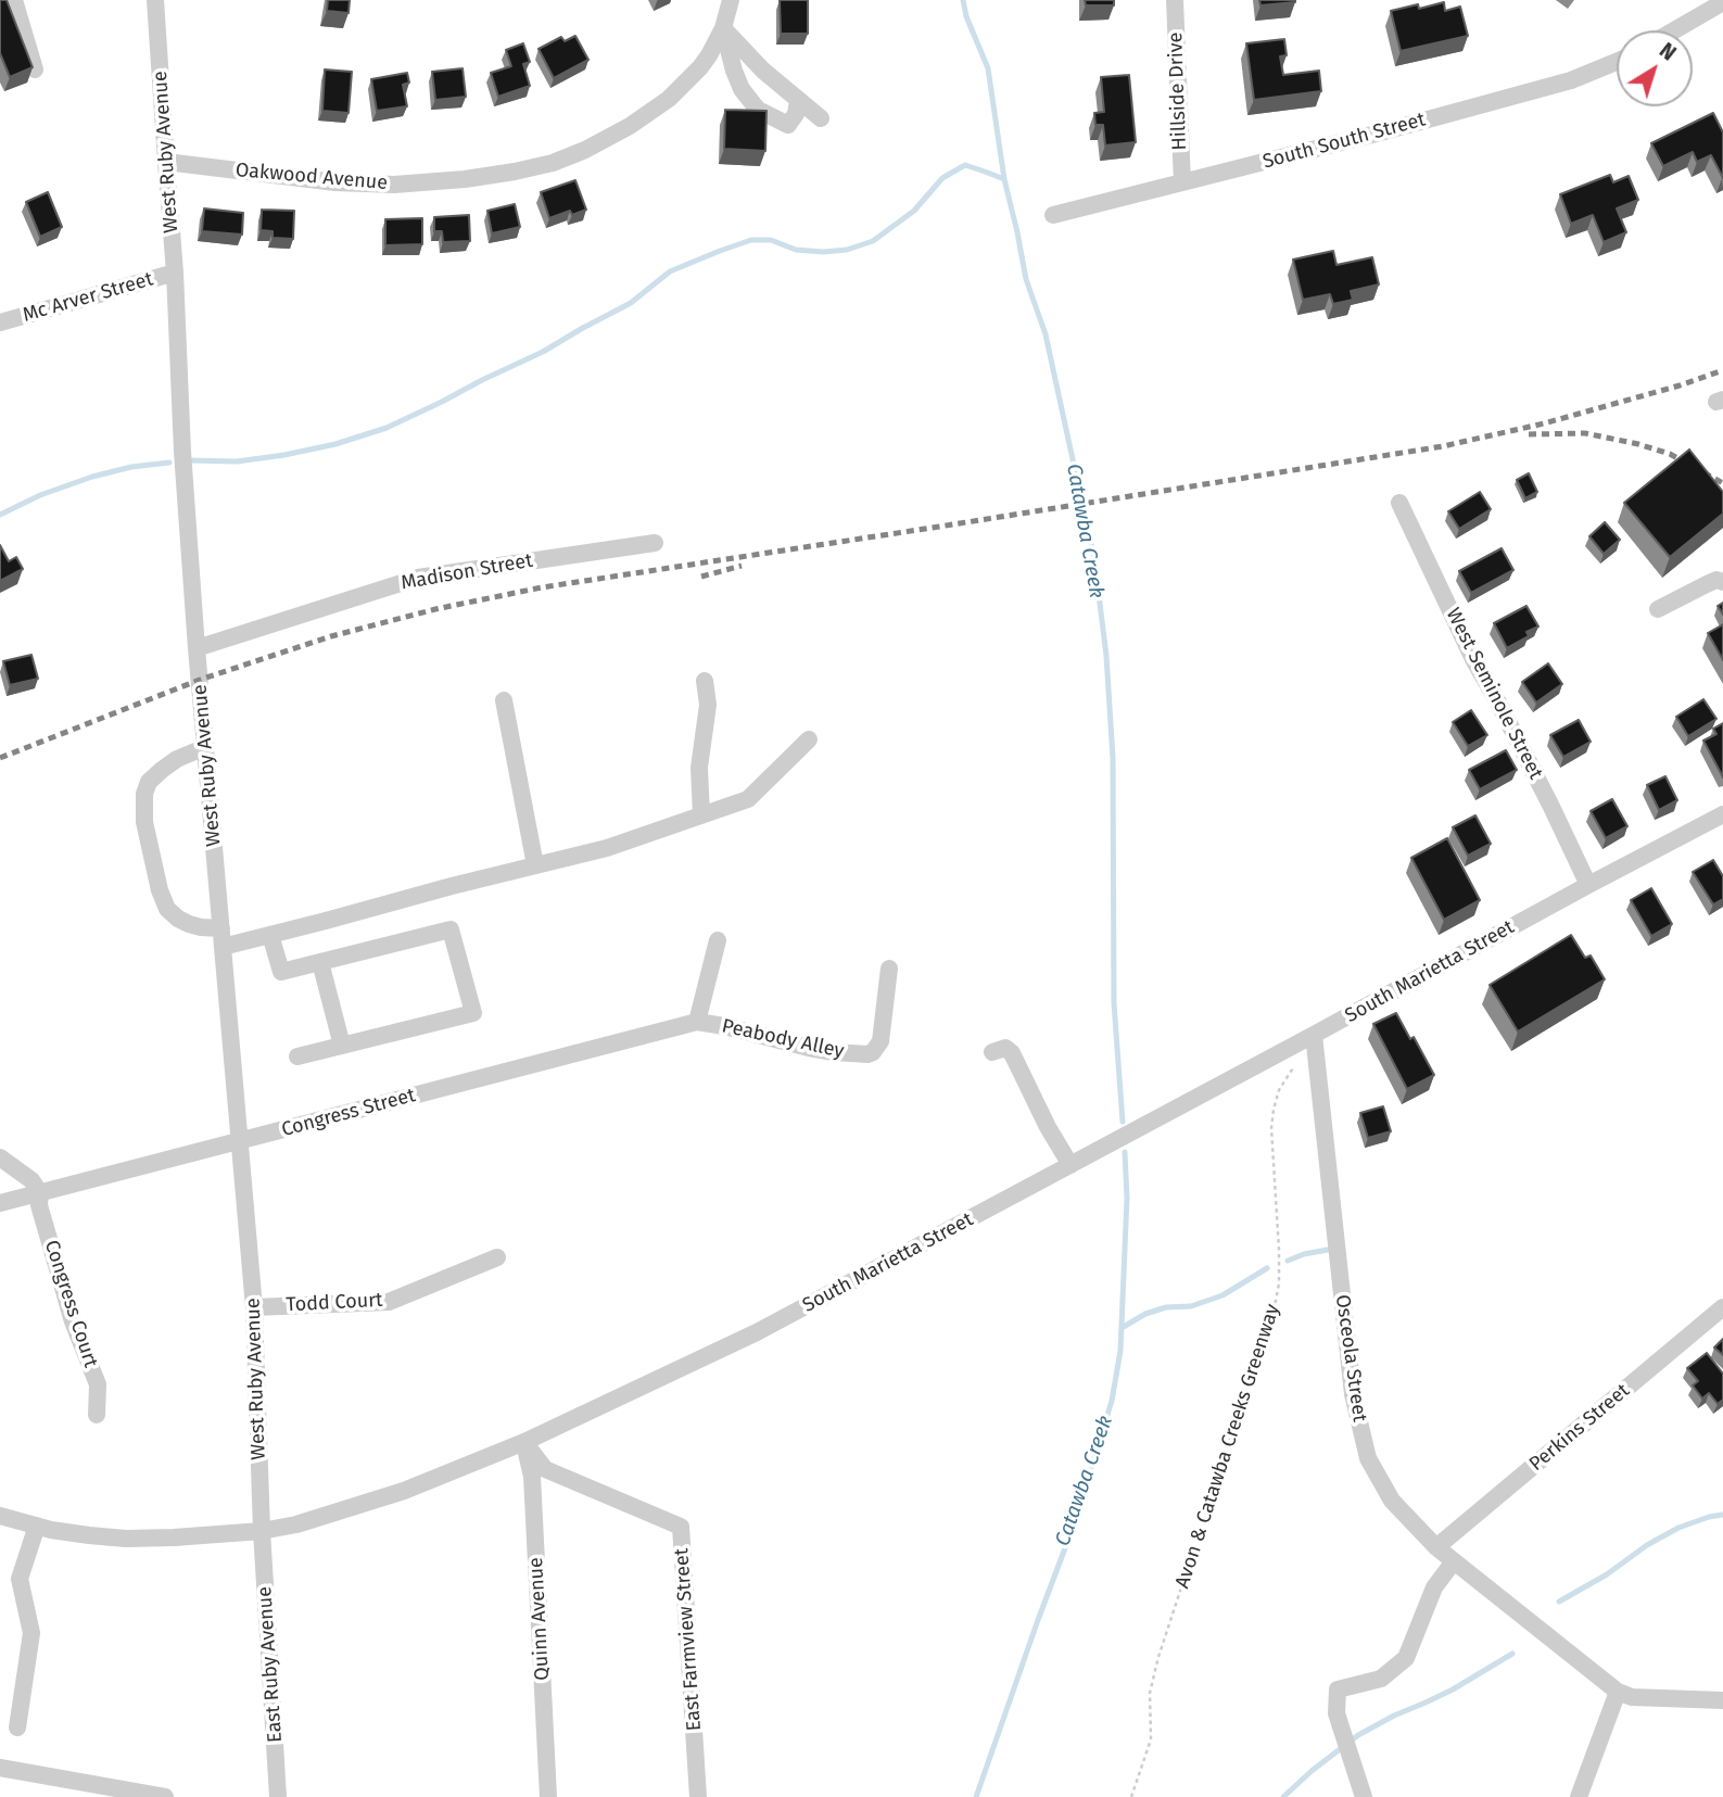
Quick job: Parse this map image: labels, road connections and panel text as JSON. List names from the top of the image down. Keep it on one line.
{"streets":{"street":["Hillside Drive","South South Street","West Ruby Avenue","Oakwood Avenue","Mc Arver Street","Madison Street","West Seminole Street","South Marietta Street","Peabody Alley","Congress Street","Todd Court","Congress Court","Osceola Street","Perkins Street","Quinn Avenue","East Farmview Street","East Ruby Avenue"],"path":["Avon & Catawba Creeks Greenway"]},"crossings":[["Hillside Drive","South South Street"],["West Ruby Avenue","Oakwood Avenue"],["West Ruby Avenue","Mc Arver Street"],["West Ruby Avenue","Madison Street"],["West Ruby Avenue","South Marietta Street"],["West Ruby Avenue","Congress Street"],["West Ruby Avenue","Todd Court"],["West Ruby Avenue","East Ruby Avenue"],["West Seminole Street","South Marietta Street"],["South Marietta Street","Osceola Street"],["South Marietta Street","Avon & Catawba Creeks Greenway"],["South Marietta Street","Quinn Avenue"],["South Marietta Street","East Farmview Street"],["South Marietta Street","East Ruby Avenue"],["Peabody Alley","Congress Street"],["Congress Street","Congress Court"],["Osceola Street","Perkins Street"],["Quinn Avenue","East Farmview Street"]],"water":["Catawba Creek"],"north":"top right"}
